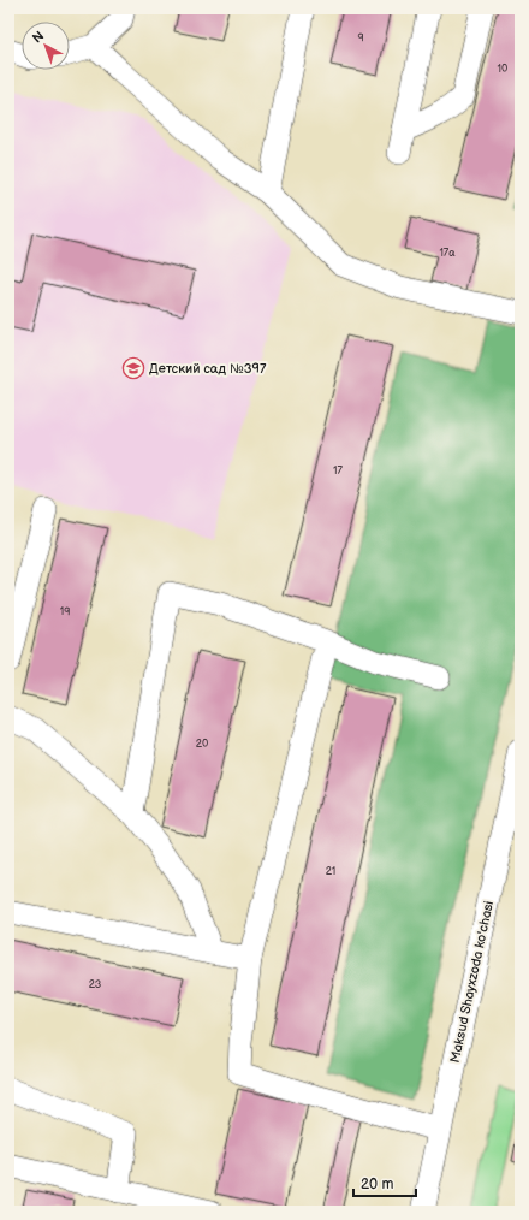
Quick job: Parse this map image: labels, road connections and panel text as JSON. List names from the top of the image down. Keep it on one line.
{"streets":{"street":["Maksud Shayxzoda ko'chasi"]},"places":{"school or university":["Детский сад №397"]},"house_numbers":["9","10","17а","17","19","20","21","23"],"scale_bar":"20 m","north":"top left"}
